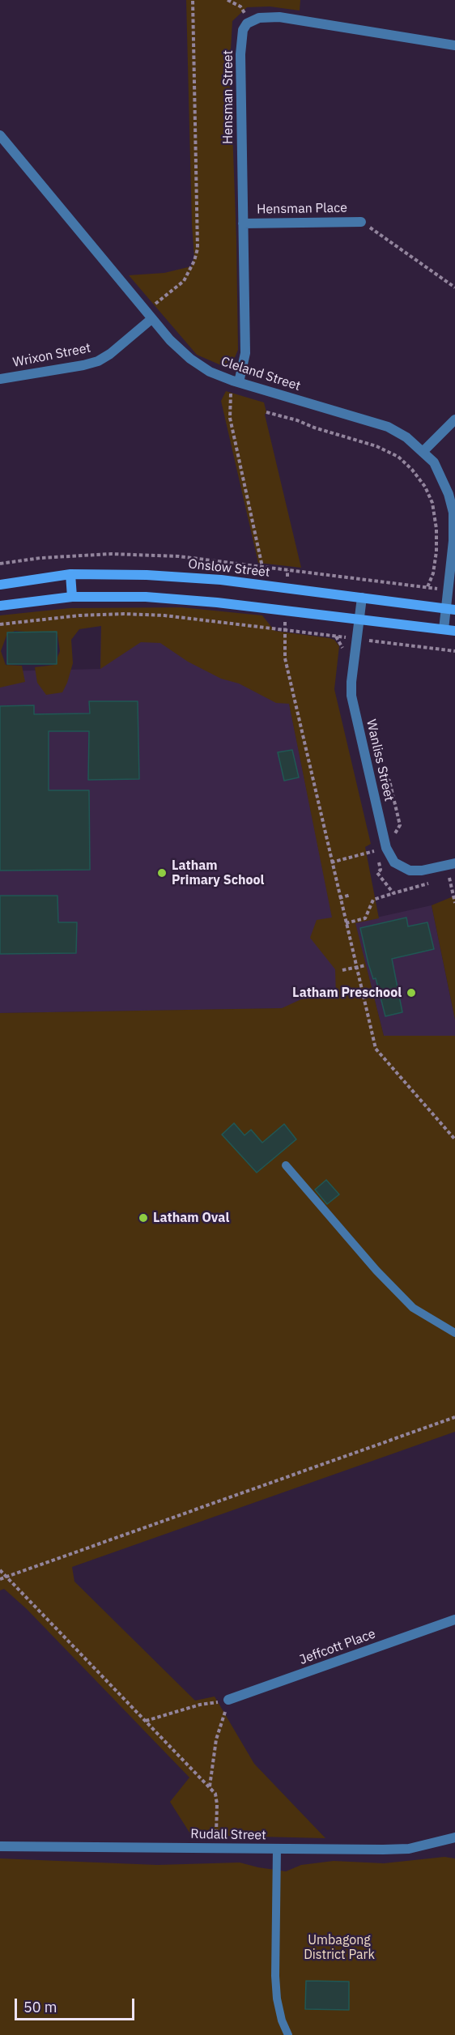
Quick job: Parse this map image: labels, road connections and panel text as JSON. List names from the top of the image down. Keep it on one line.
{"streets":{"street":["Hensman Street","Hensman Place","Wrixon Street","Cleland Street","Onslow Street","Wanliss Street","Jeffcott Place","Rudall Street"]},"crossings":[["Hensman Street","Hensman Place"],["Hensman Street","Cleland Street"],["Wrixon Street","Cleland Street"],["Cleland Street","Onslow Street"],["Onslow Street","Wanliss Street"]],"parks":["Umbagong District Park"],"places":["Latham Primary School","Latham Preschool","Latham Oval"],"scale_bar":"50 m"}
